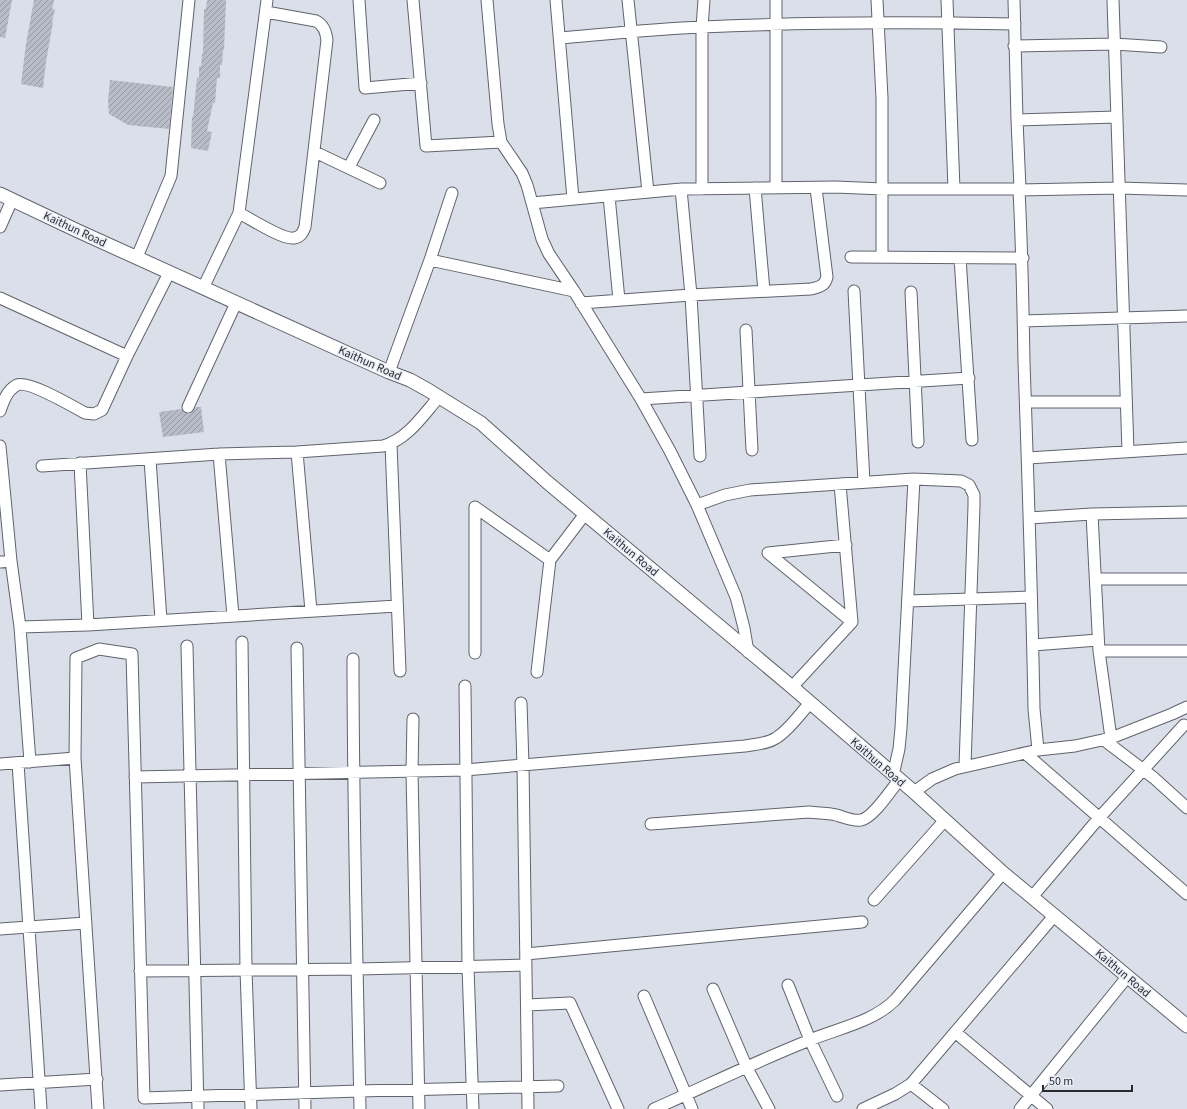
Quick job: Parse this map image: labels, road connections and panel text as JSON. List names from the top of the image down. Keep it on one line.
{"streets":{"street":["Kaithun Road"]},"scale_bar":"50 m"}
